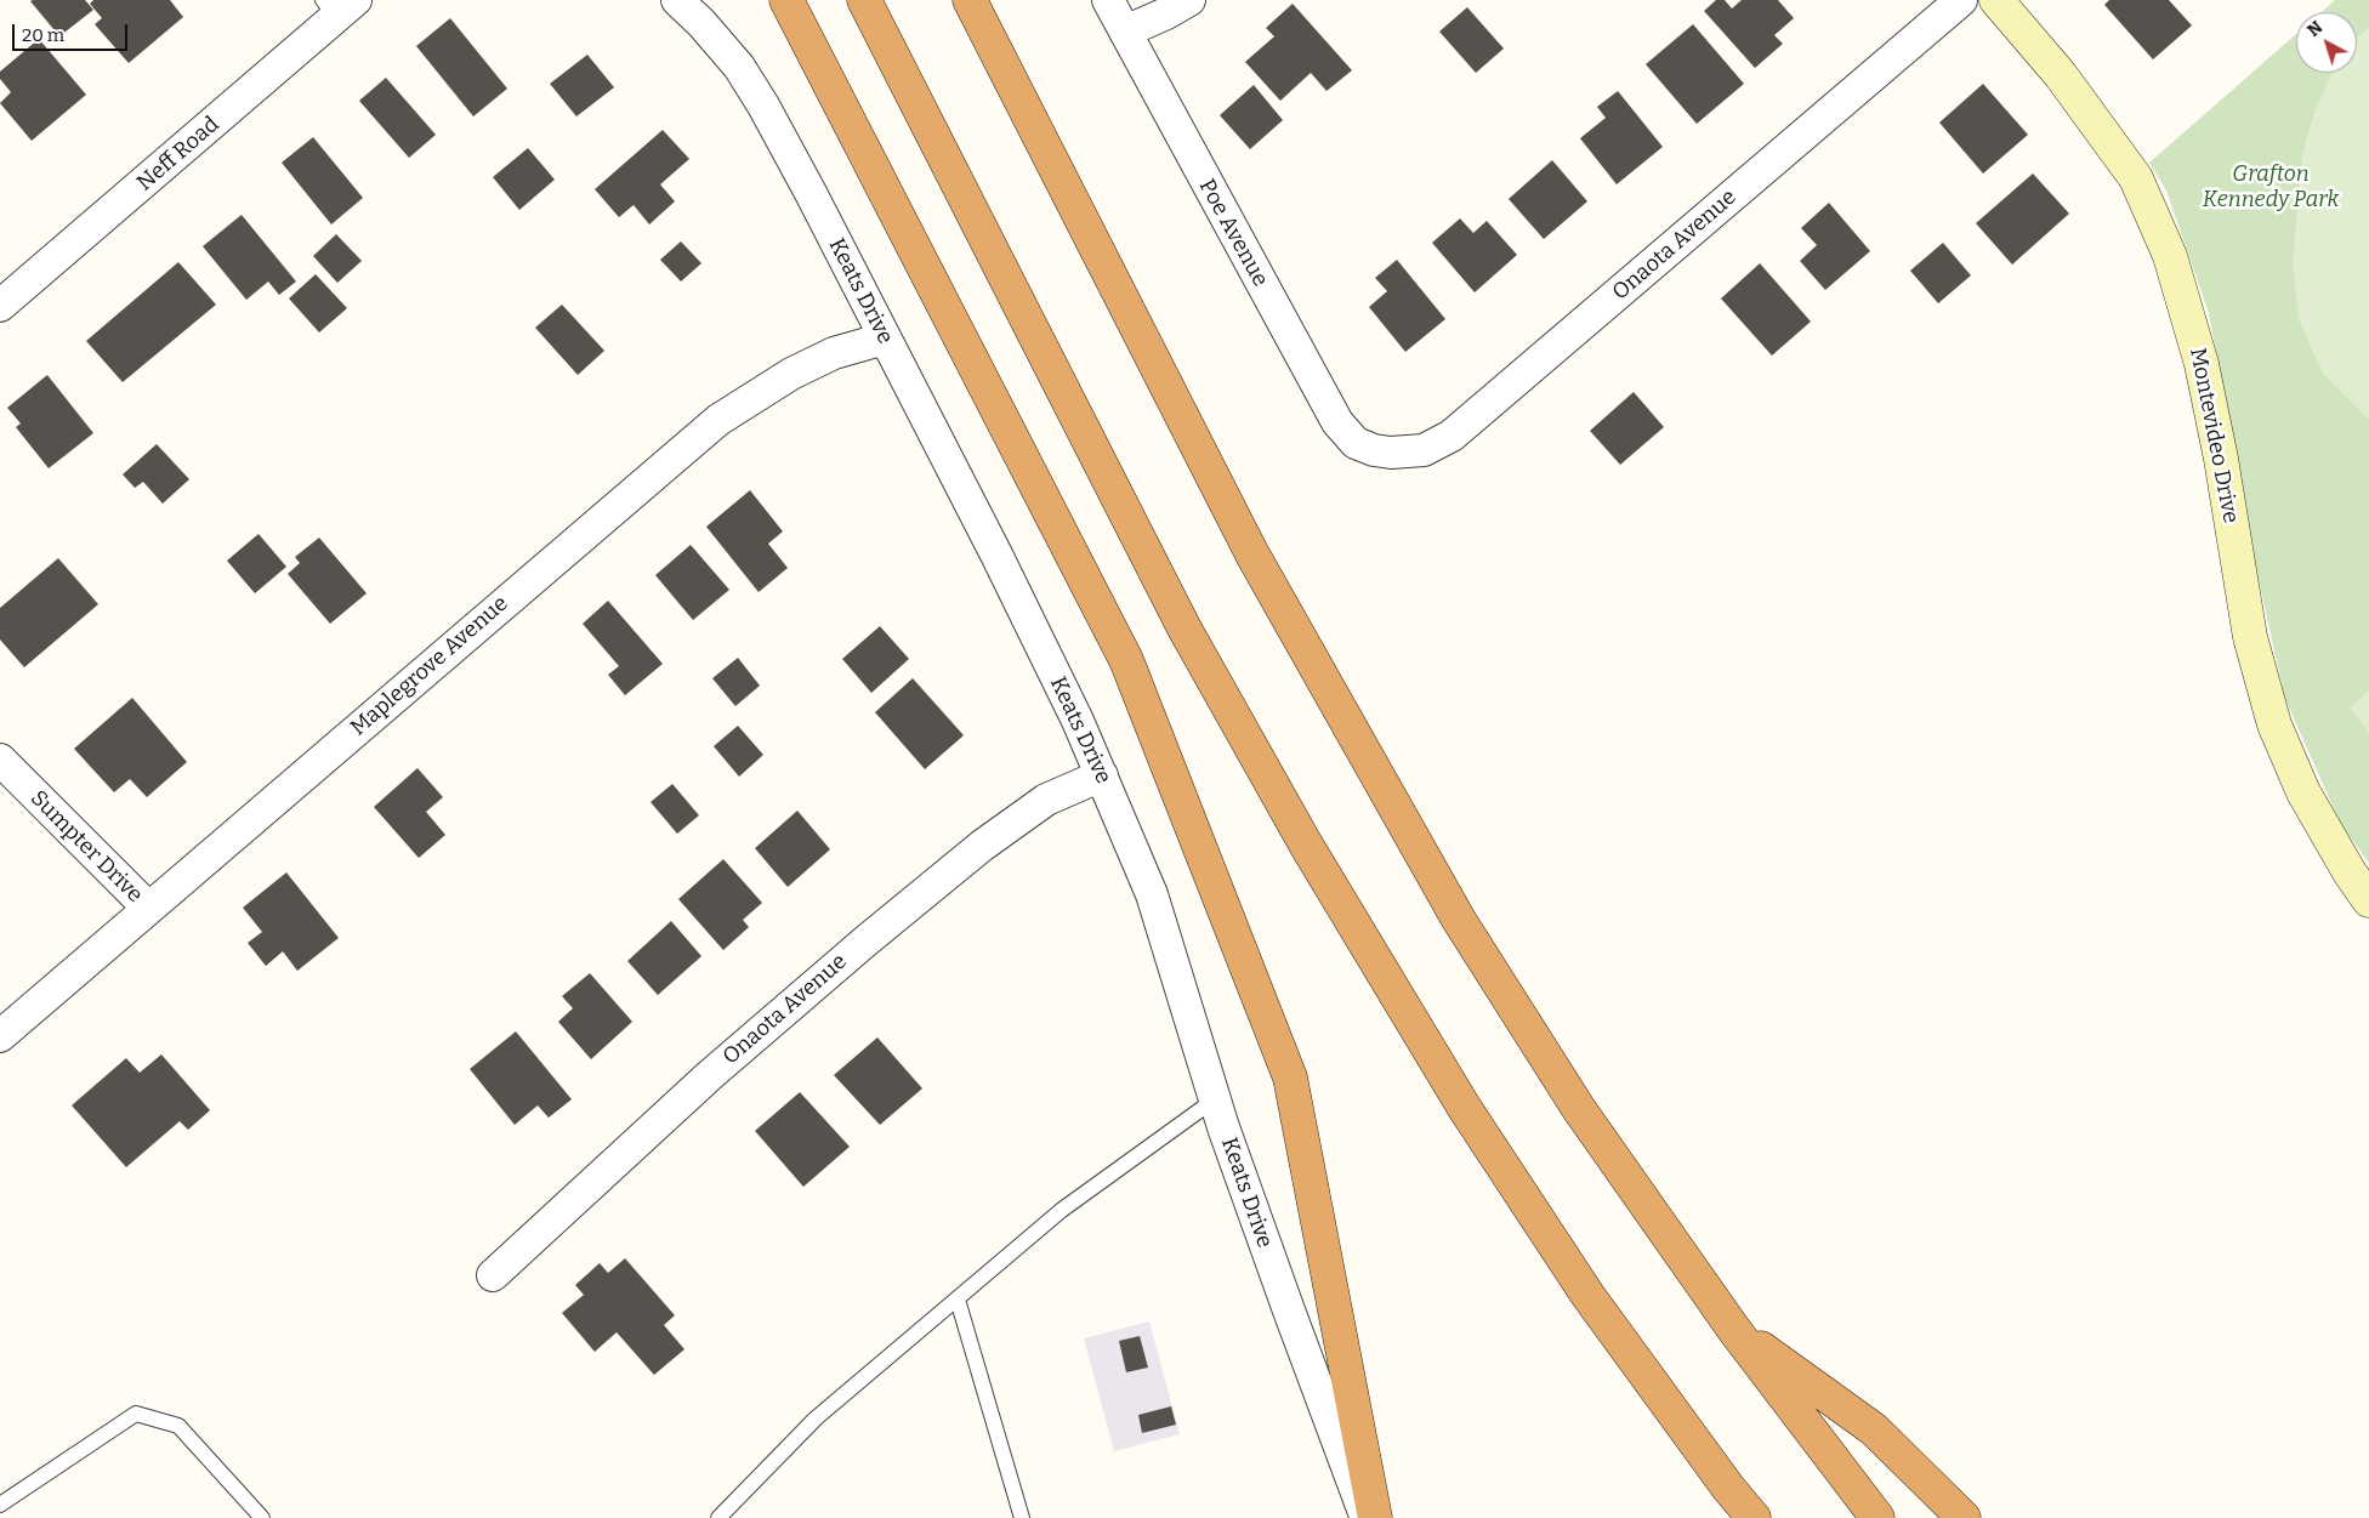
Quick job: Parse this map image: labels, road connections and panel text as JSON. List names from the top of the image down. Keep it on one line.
{"streets":{"street":["Neff Road","Poe Avenue","Onaota Avenue","Keats Drive","Montevideo Drive","Maplegrove Avenue","Sumpter Drive"]},"crossings":[["Poe Avenue","Onaota Avenue"],["Onaota Avenue","Keats Drive"],["Keats Drive","Maplegrove Avenue"],["Maplegrove Avenue","Sumpter Drive"]],"parks":["Grafton Kennedy Park"],"scale_bar":"20 m","north":"top left"}
